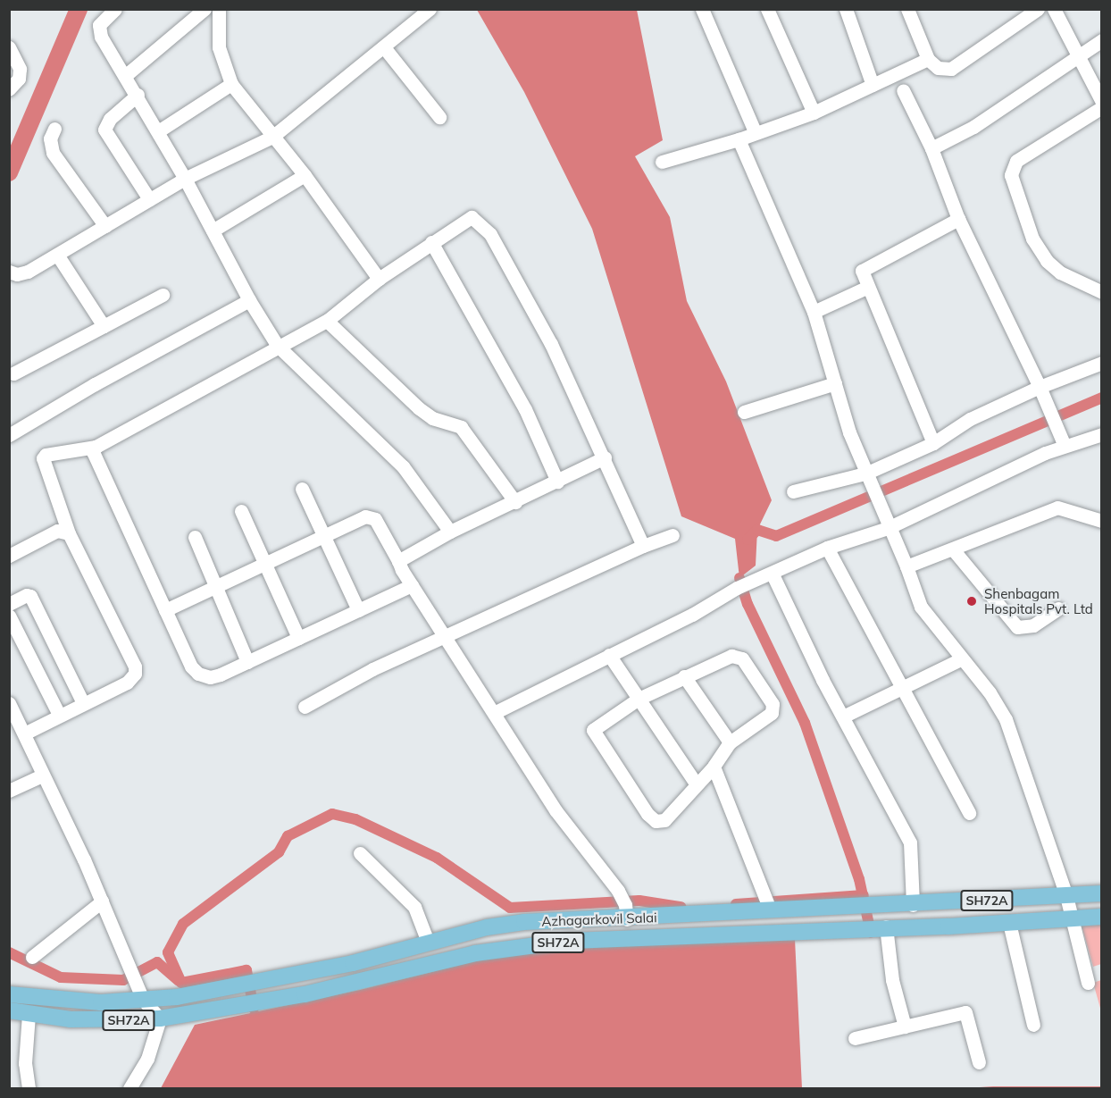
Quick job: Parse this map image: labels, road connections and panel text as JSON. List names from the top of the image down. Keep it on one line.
{"streets":{"main road":["SH72A","Azhagarkovil Salai"]},"places":["Shenbagam Hospitals Pvt. Ltd"]}
